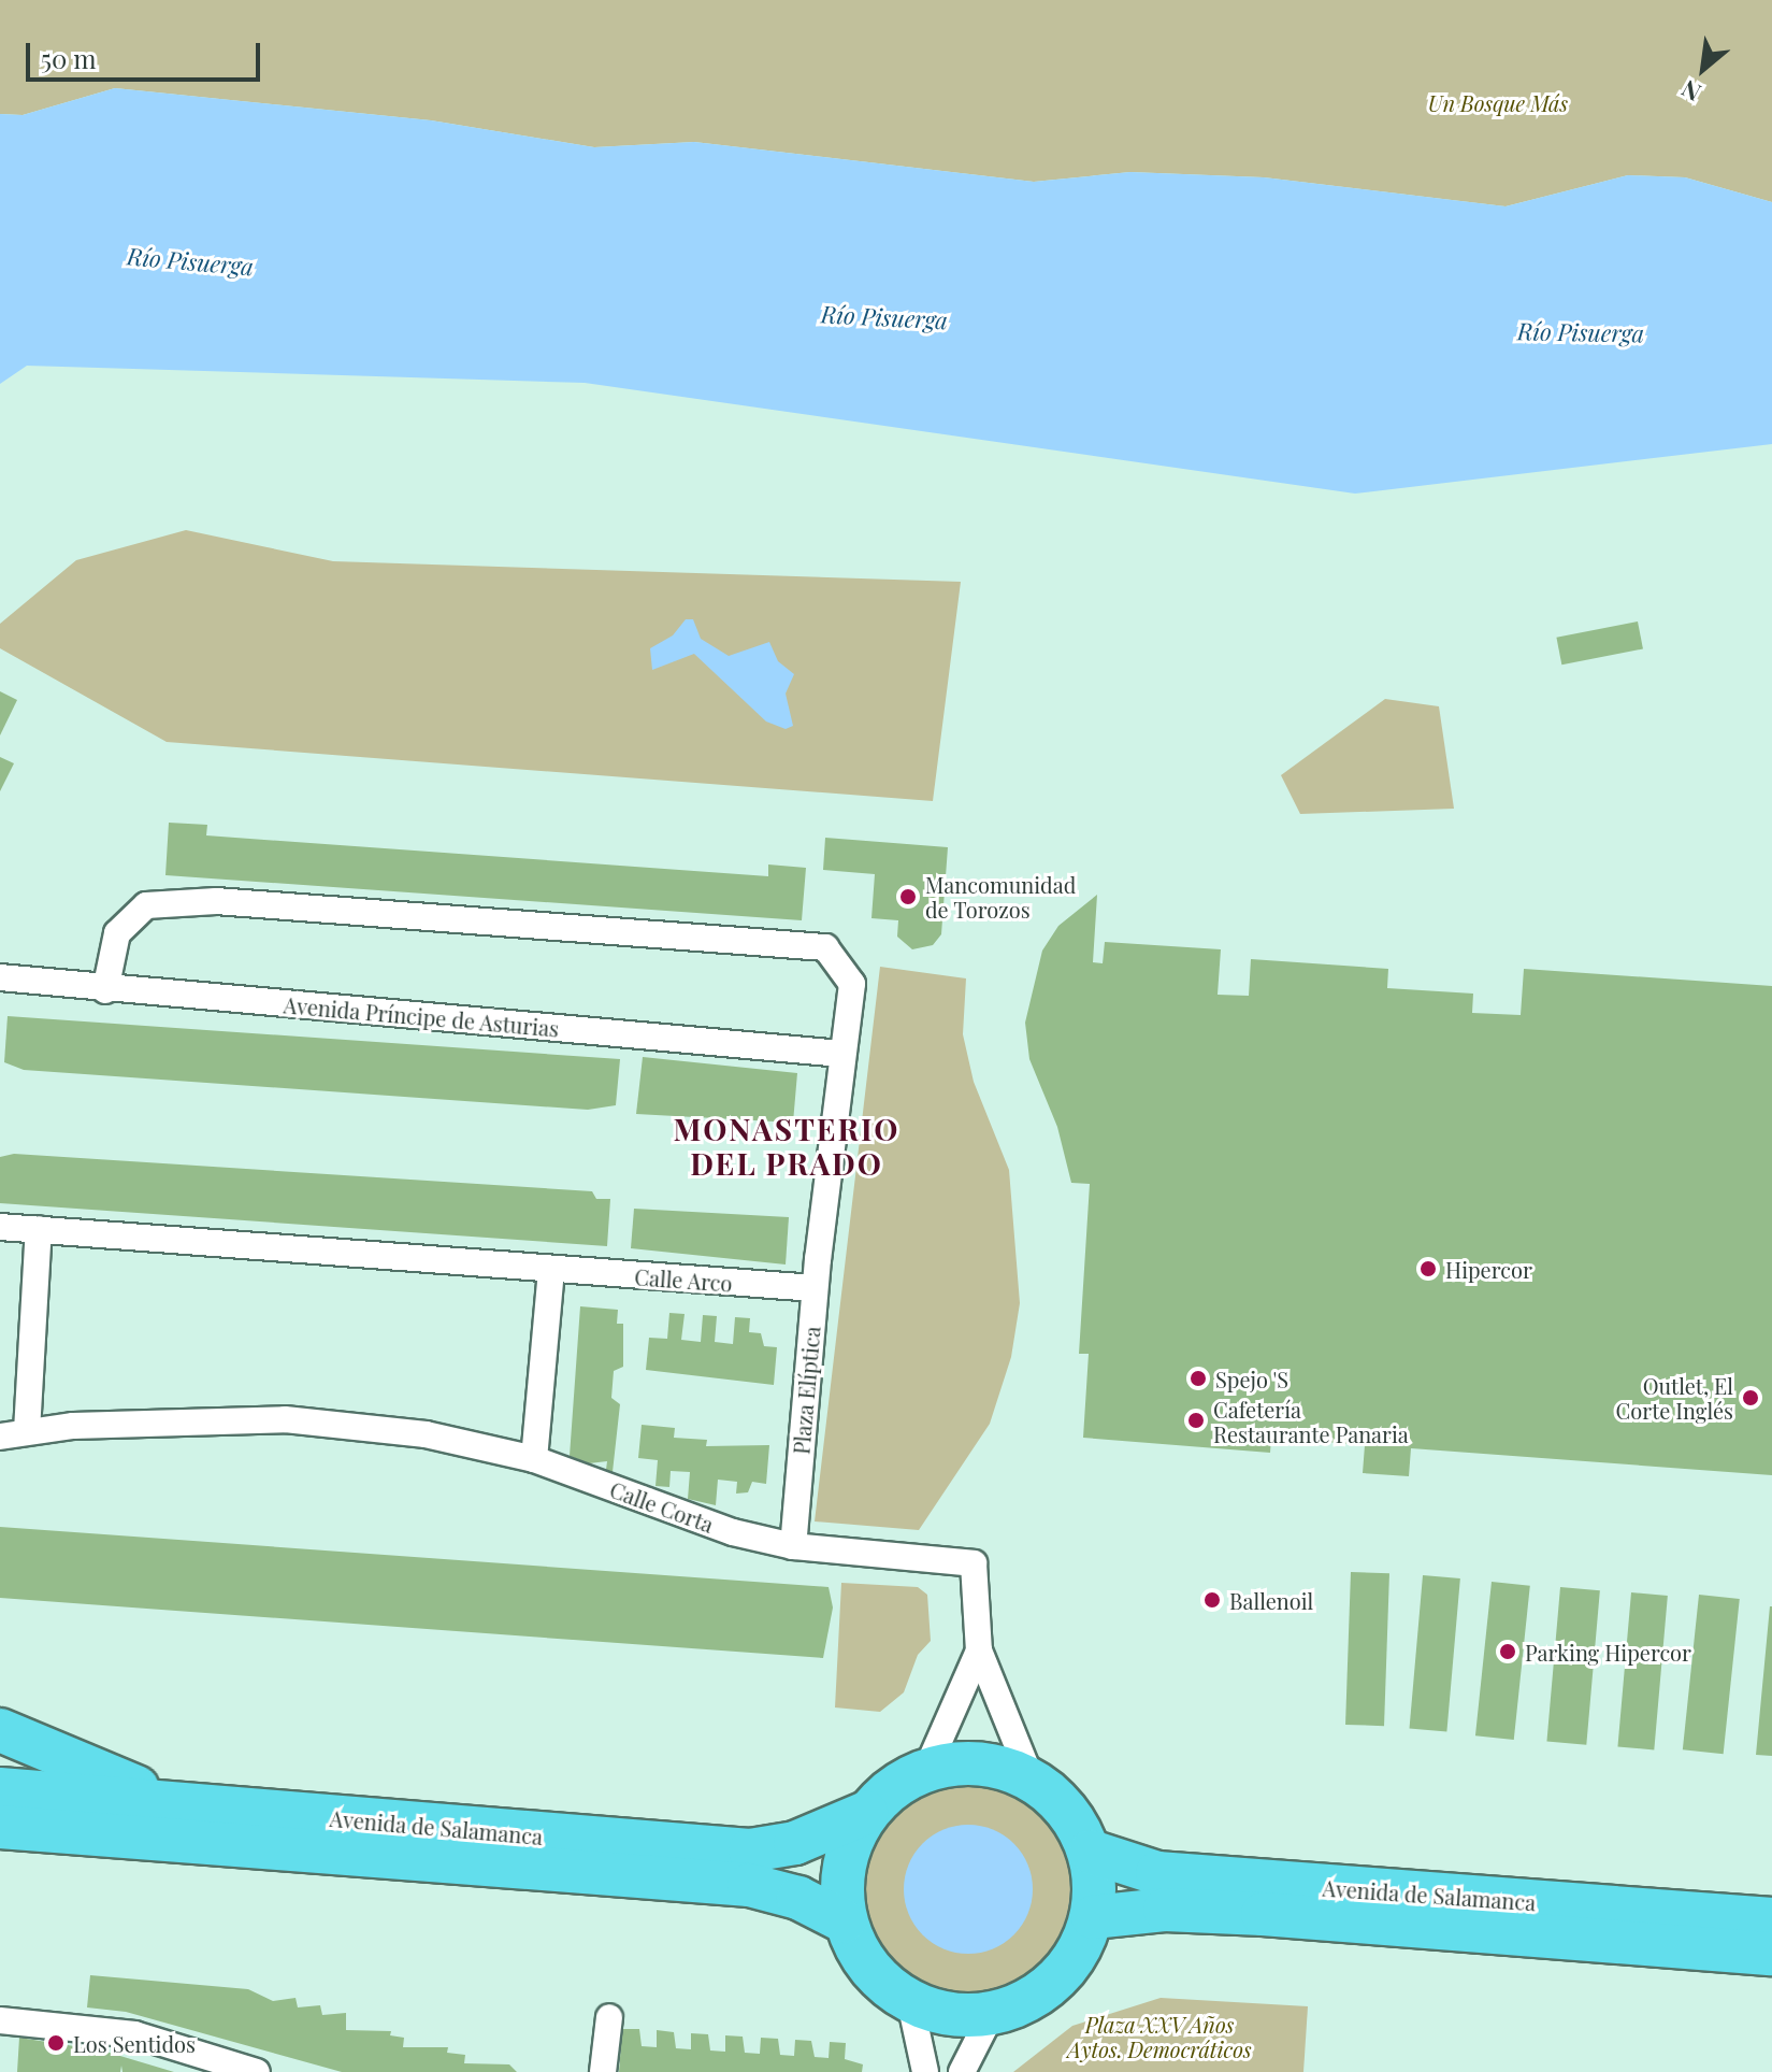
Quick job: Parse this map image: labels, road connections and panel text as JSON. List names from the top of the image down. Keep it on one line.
{"streets":{"highway":["Avenida de Salamanca"],"street":["Avenida Príncipe de Asturias","Calle Arco","Plaza Elíptica","Calle Corta"]},"crossings":[["Avenida Príncipe de Asturias","Plaza Elíptica"],["Calle Arco","Plaza Elíptica"],["Plaza Elíptica","Calle Corta"]],"districts":["MONASTERIO DEL PRADO"],"water":["Río Pisuerga"],"parks":["Un Bosque Más","Plaza XXV Años Aytos. Democráticos"],"places":["Mancomunidad de Torozos","Hipercor","Spejo 'S","Outlet, El Corte Inglés","Cafetería Restaurante Panaria","Ballenoil","Parking Hipercor","Los Sentidos"],"scale_bar":"50 m","north":"bottom left"}
